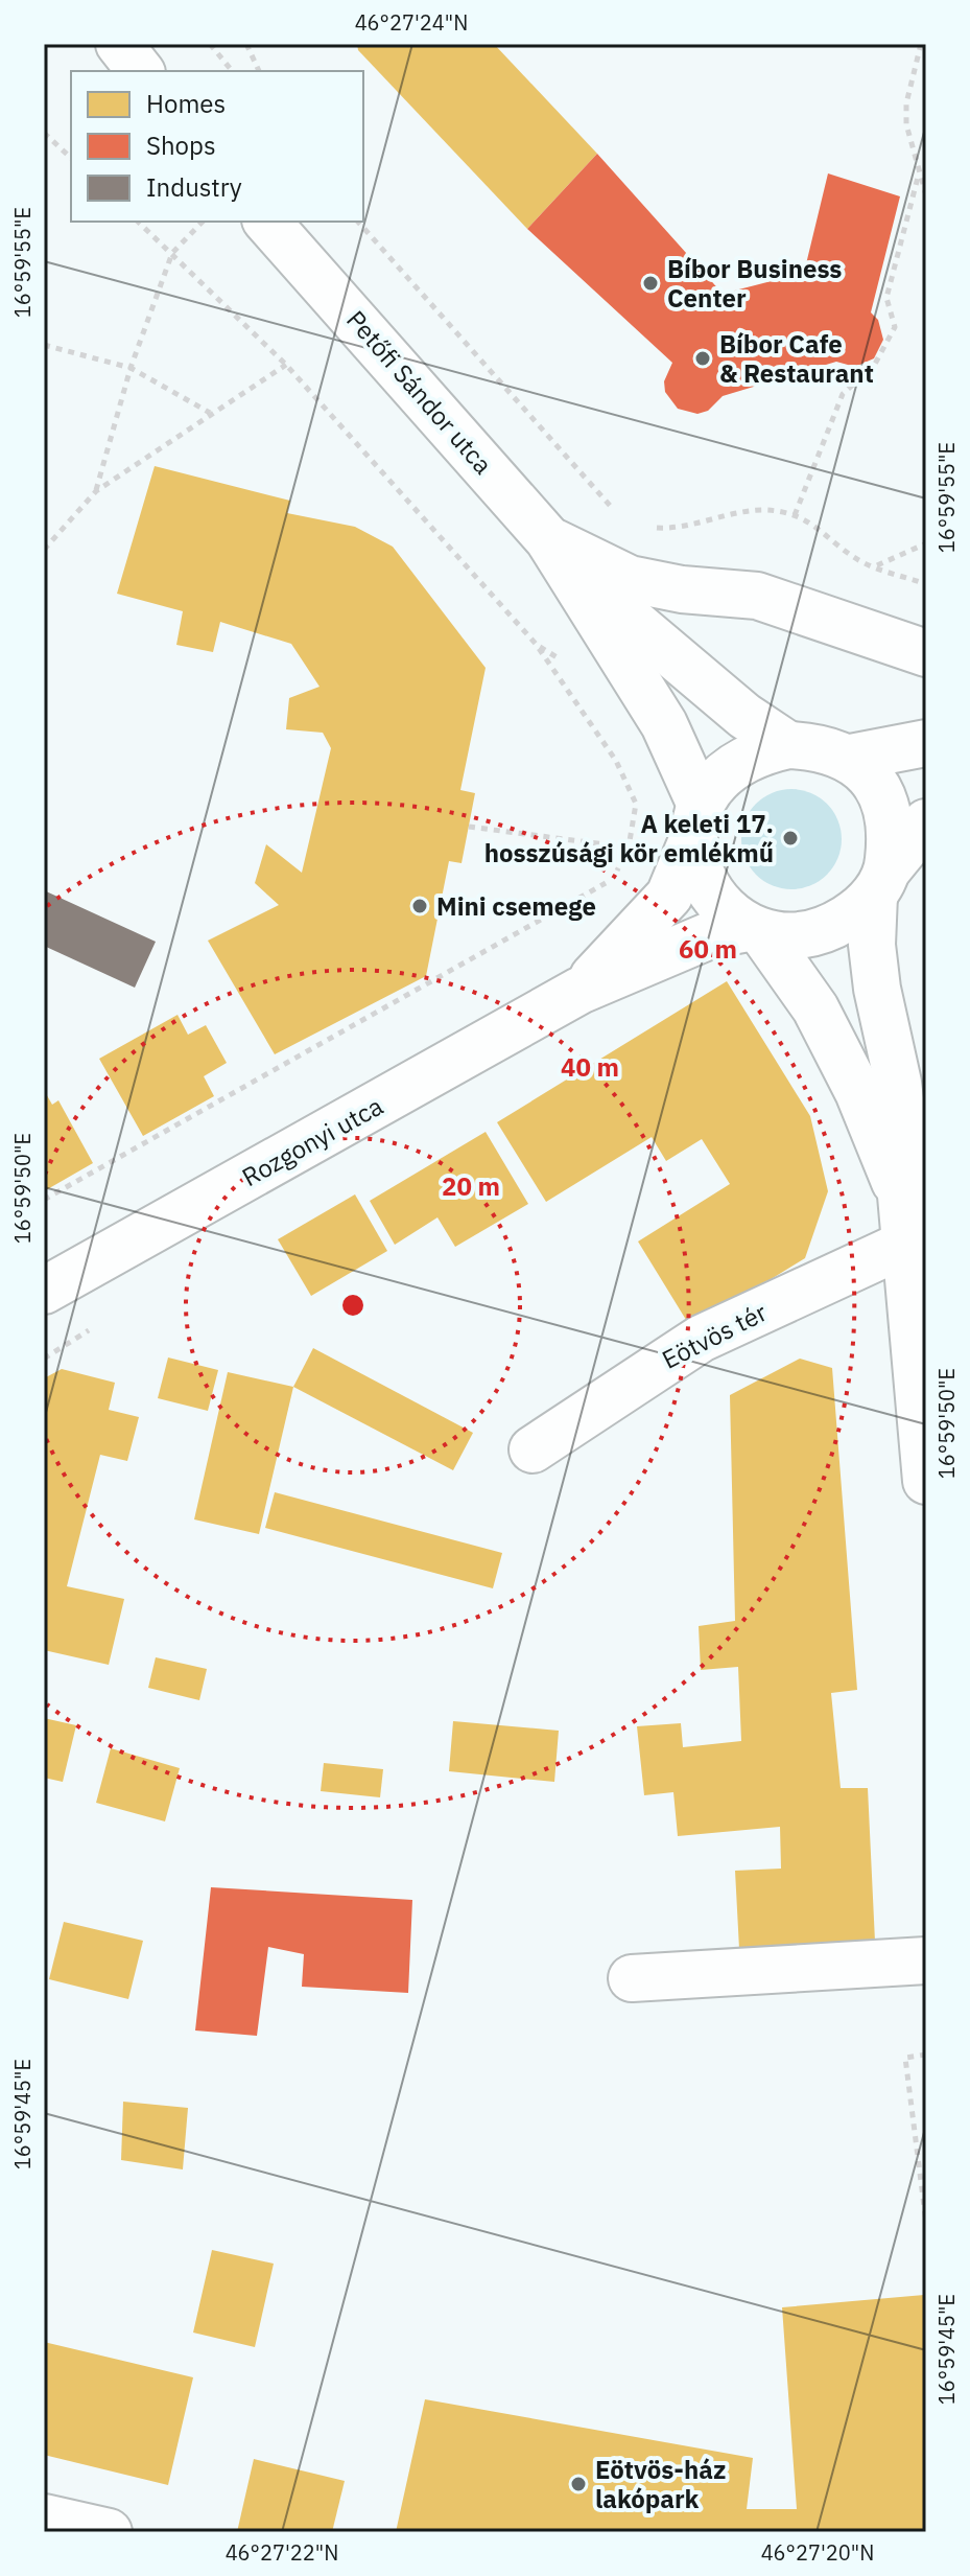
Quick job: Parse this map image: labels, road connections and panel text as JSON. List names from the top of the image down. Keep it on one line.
{"streets":{"street":["Petőfi Sándor utca","Rozgonyi utca","Eötvös tér"]},"crossings":[["Petőfi Sándor utca","Rozgonyi utca"]],"places":["Bíbor Business Center","Bíbor Cafe & Restaurant","A keleti 17. hosszúsági kör emlékmű","Mini csemege","Eötvös-ház lakópark"],"legend":["Homes","Shops","Industry"],"coordinates":["46°27'24\"N","16°59'55\"E","16°59'50\"E","16°59'45\"E","46°27'22\"N","46°27'20\"N"],"rings":["60 m","40 m","20 m"]}
